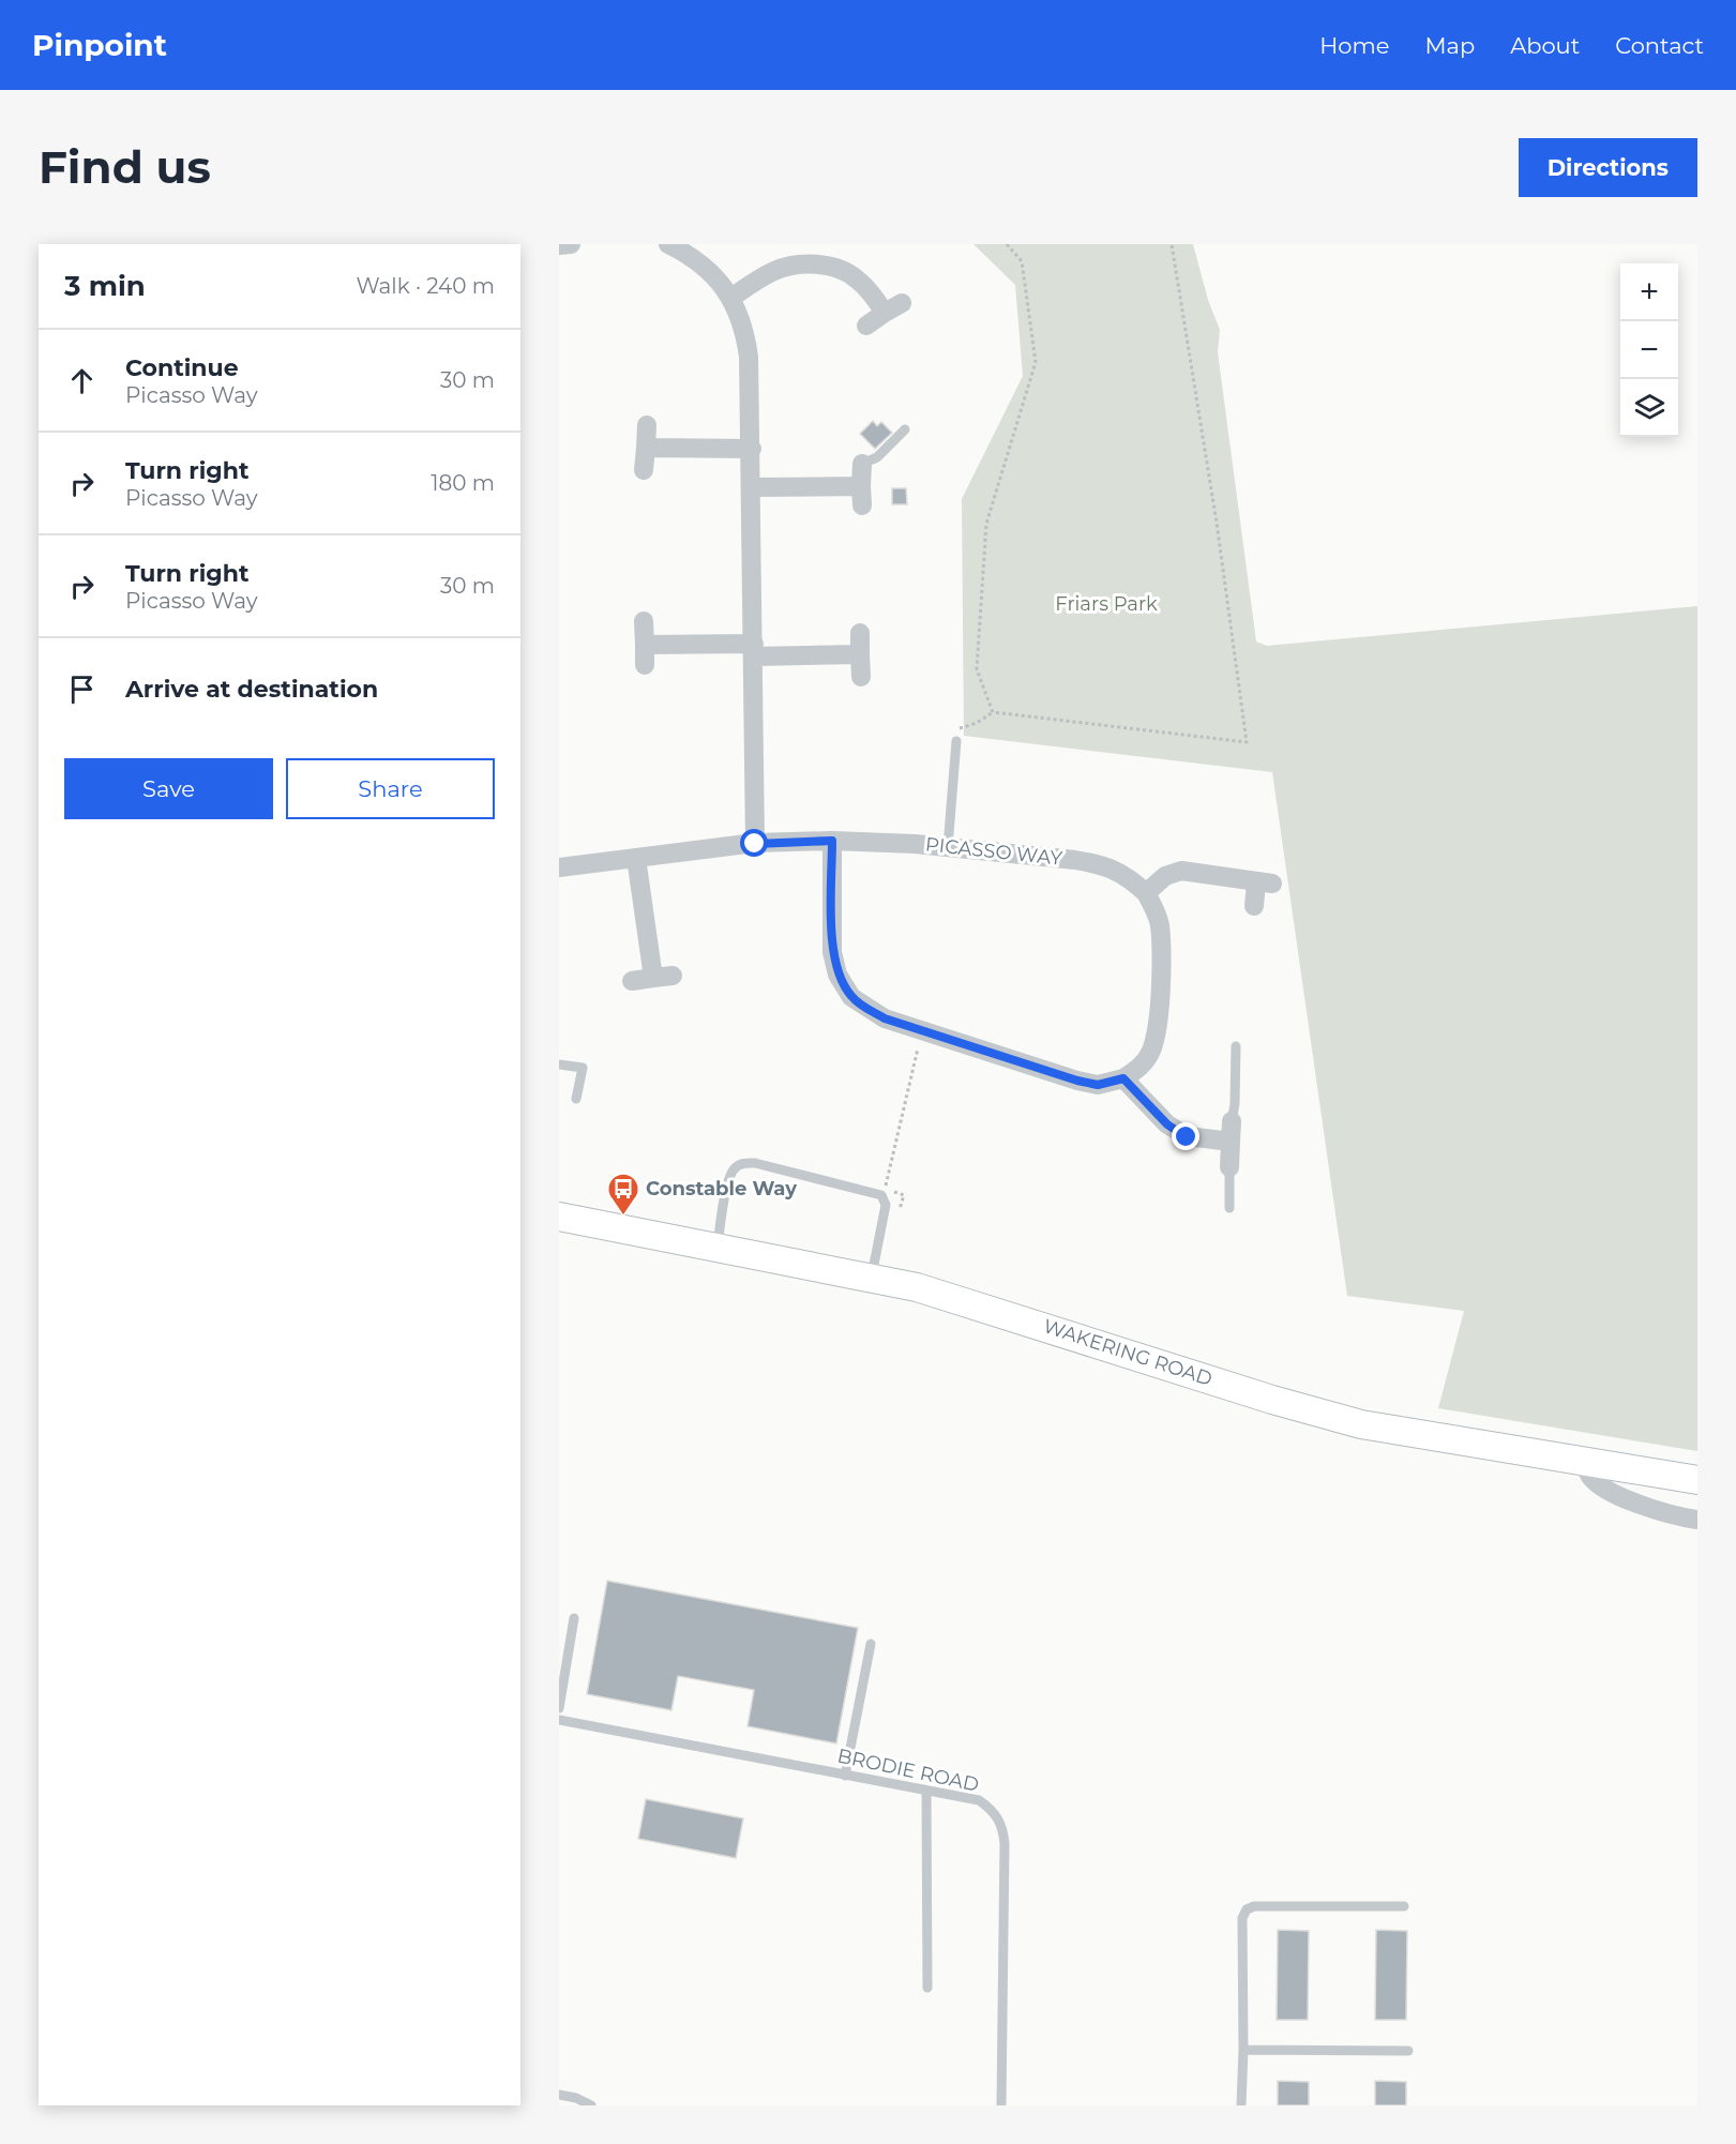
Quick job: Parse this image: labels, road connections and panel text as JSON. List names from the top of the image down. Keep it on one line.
{"streets":{"street":["PICASSO WAY","WAKERING ROAD"],"lane":["BRODIE ROAD"]},"parks":["Friars Park"],"places":{"bus stop":["Constable Way"]},"page":{"header":"Pinpoint","nav":["Home","Map","About","Contact"],"buttons":["Directions",["Save","Share"]],"title":"Find us","heading":["3 min","Walk · 240 m"],"map_buttons":["+","−"],"list":[["Continue","Picasso Way","30 m"],["Turn right","Picasso Way","180 m"],["Turn right","Picasso Way","30 m"],"Arrive at destination"]}}
